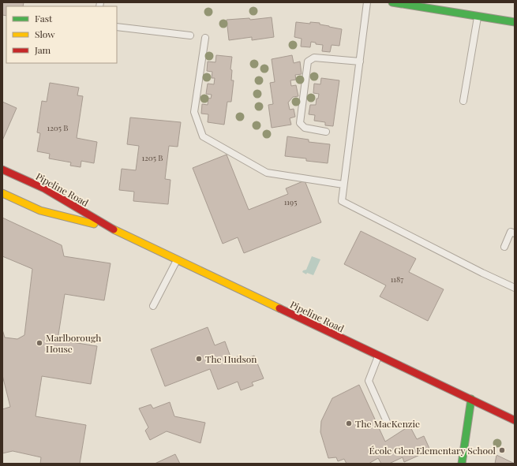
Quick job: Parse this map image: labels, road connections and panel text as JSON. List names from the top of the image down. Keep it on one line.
{"streets":{"main road":["Pipeline Road"]},"places":["Marlborough House","The Hudson","The MacKenzie","École Glen Elementary School"],"house_numbers":["1205 B","1205 B","1195","1187"],"legend":["Fast","Slow","Jam"]}
